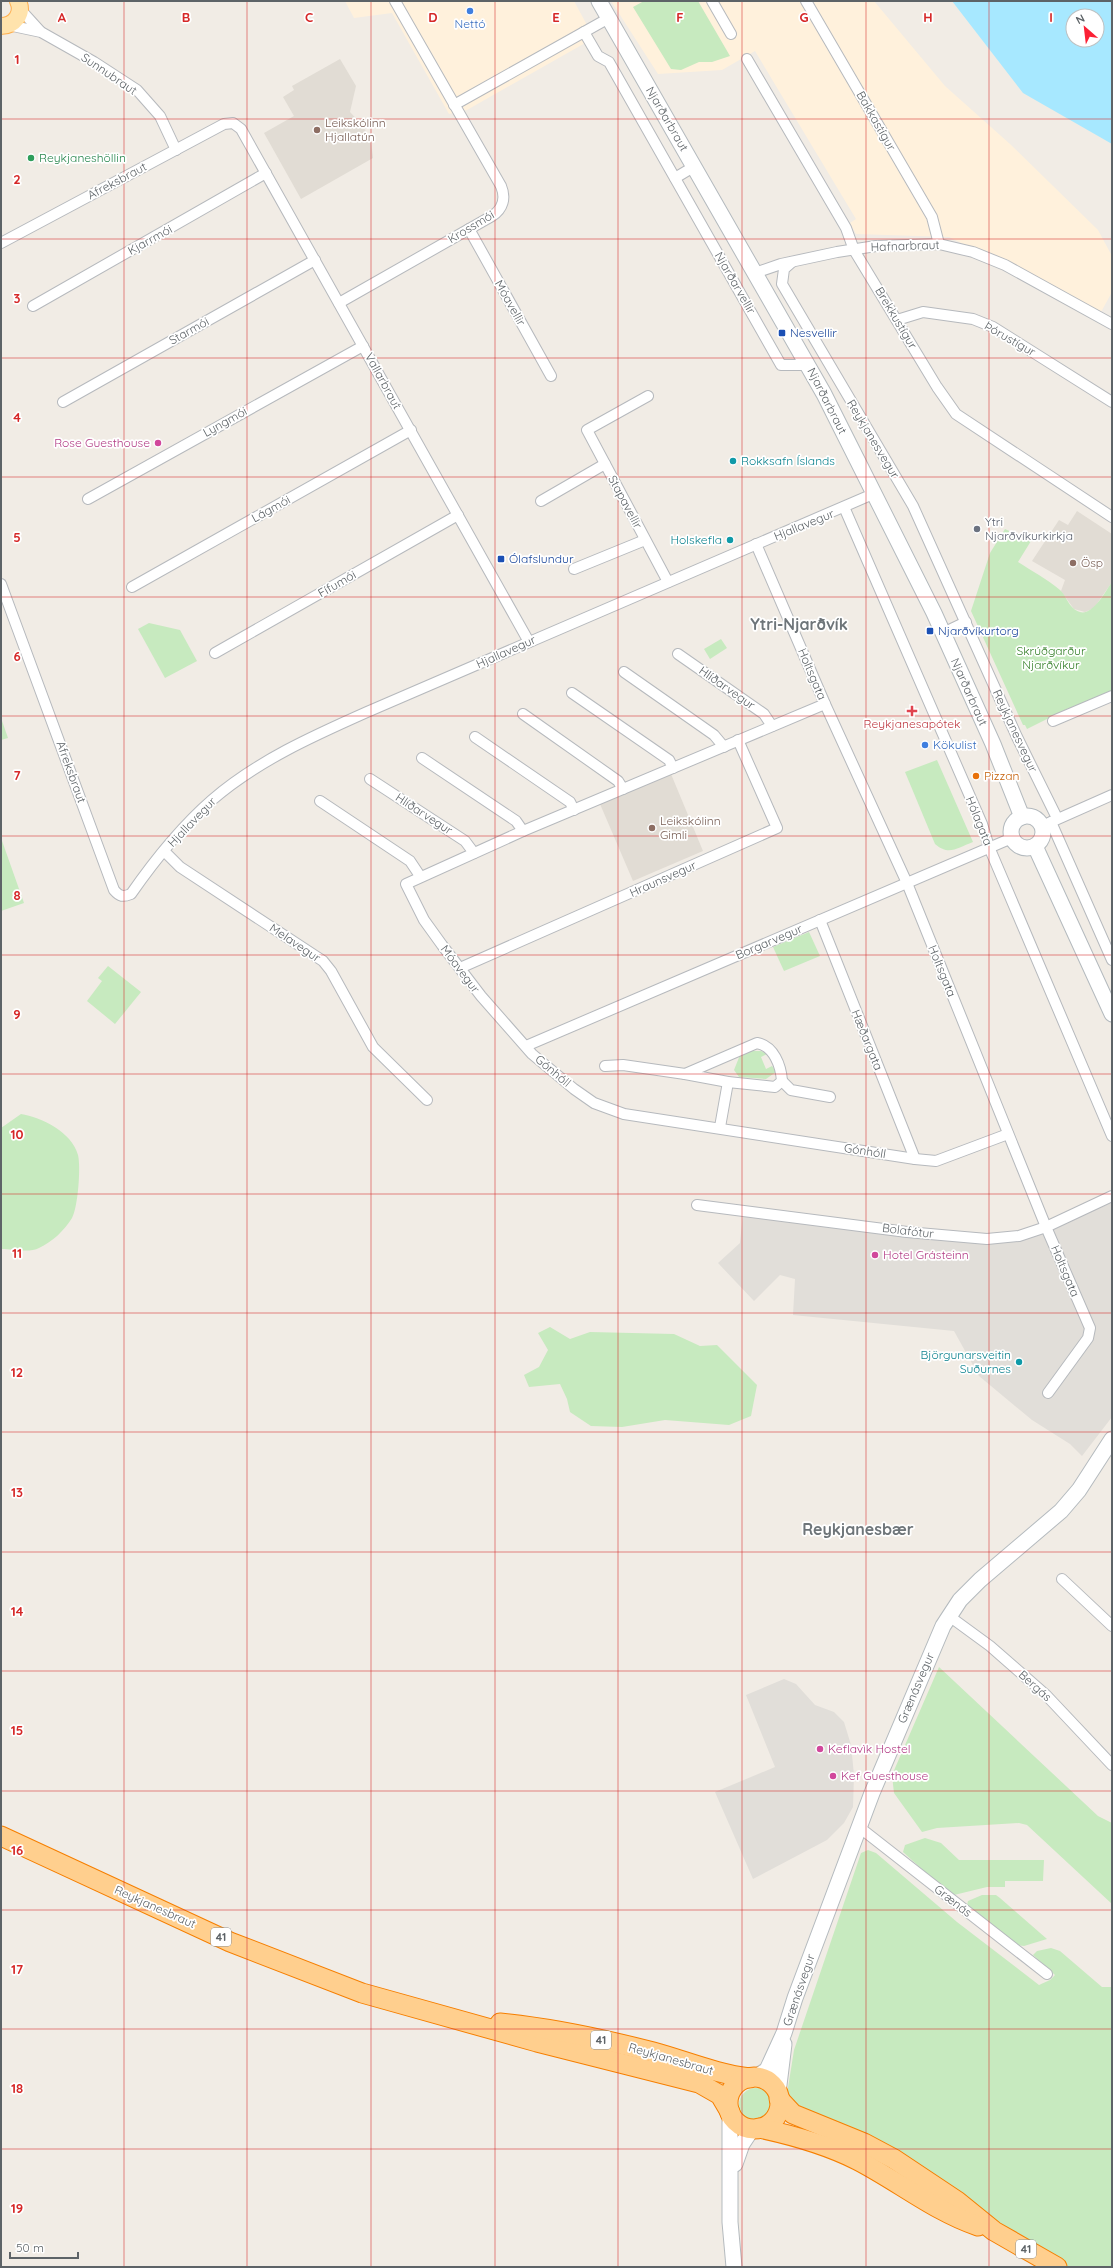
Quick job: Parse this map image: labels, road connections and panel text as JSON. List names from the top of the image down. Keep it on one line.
{"streets":{"highway":["Reykjanesbraut","41"],"main road":["Njarðarbraut","Grænásvegur"],"street":["Sunnubraut","Bakkastígur","Afreksbraut","Krossmói","Kjarrmói","Hafnarbraut","Njarðarvellir","Móavellir","Brekkustígur","Starmói","Þórustígur","Vallarbraut","Lyngmói","Reykjanesvegur","Stapavellir","Lágmói","Hjallavegur","Fífumói","Holtsgata","Hlíðarvegur","Hólagata","Hraunsvegur","Borgarvegur","Melavegur","Móavegur","Hæðargata","Gónhóll","Bolafótur","Bergás","Grænás"]},"crossings":[["Sunnubraut","Afreksbraut"],["Njarðarbraut","Hafnarbraut"],["Njarðarbraut","Njarðarvellir"],["Njarðarbraut","Hjallavegur"],["Bakkastígur","Hafnarbraut"],["Afreksbraut","Vallarbraut"],["Afreksbraut","Hjallavegur"],["Afreksbraut","Melavegur"],["Krossmói","Móavellir"],["Krossmói","Vallarbraut"],["Kjarrmói","Vallarbraut"],["Hafnarbraut","Brekkustígur"],["Hafnarbraut","Reykjanesvegur"],["Brekkustígur","Þórustígur"],["Starmói","Vallarbraut"],["Vallarbraut","Lyngmói"],["Vallarbraut","Lágmói"],["Vallarbraut","Hjallavegur"],["Vallarbraut","Fífumói"],["Stapavellir","Hjallavegur"],["Hjallavegur","Holtsgata"],["Hjallavegur","Hólagata"],["Hjallavegur","Melavegur"],["Holtsgata","Borgarvegur"],["Holtsgata","Gónhóll"],["Holtsgata","Bolafótur"],["Hólagata","Borgarvegur"],["Hraunsvegur","Móavegur"],["Borgarvegur","Móavegur"],["Borgarvegur","Hæðargata"],["Borgarvegur","Gónhóll"],["Móavegur","Gónhóll"],["Hæðargata","Gónhóll"],["Bergás","Grænásvegur"],["Grænásvegur","Grænás"],["Grænásvegur","Reykjanesbraut"]],"districts":["Ytri-Njarðvík","Reykjanesbær"],"parks":["Skrúðgarður Njarðvíkur"],"places":{"other":["Nettó","Leikskólinn Hjallatún","Reykjaneshöllin","Rose Guesthouse","Rokksafn Íslands","Ytri Njarðvíkurkirkja","Holskefla","Ösp","Kökulist","Pizzan","Leikskólinn Gimli","Hotel Grásteinn","Björgunarsveitin Suðurnes","Keflavìk Hostel","Kef Guesthouse"],"transit":["Nesvellir","Ólafslundur","Njarðvíkurtorg"],"health":["Reykjanesapótek"]},"scale_bar":"50 m","north":"top left","grid":{"columns":["A","B","C","D","E","F","G","H","I"],"rows":["1","2","3","4","5","6","7","8","9","10","11","12","13","14","15","16","17","18","19"]}}
